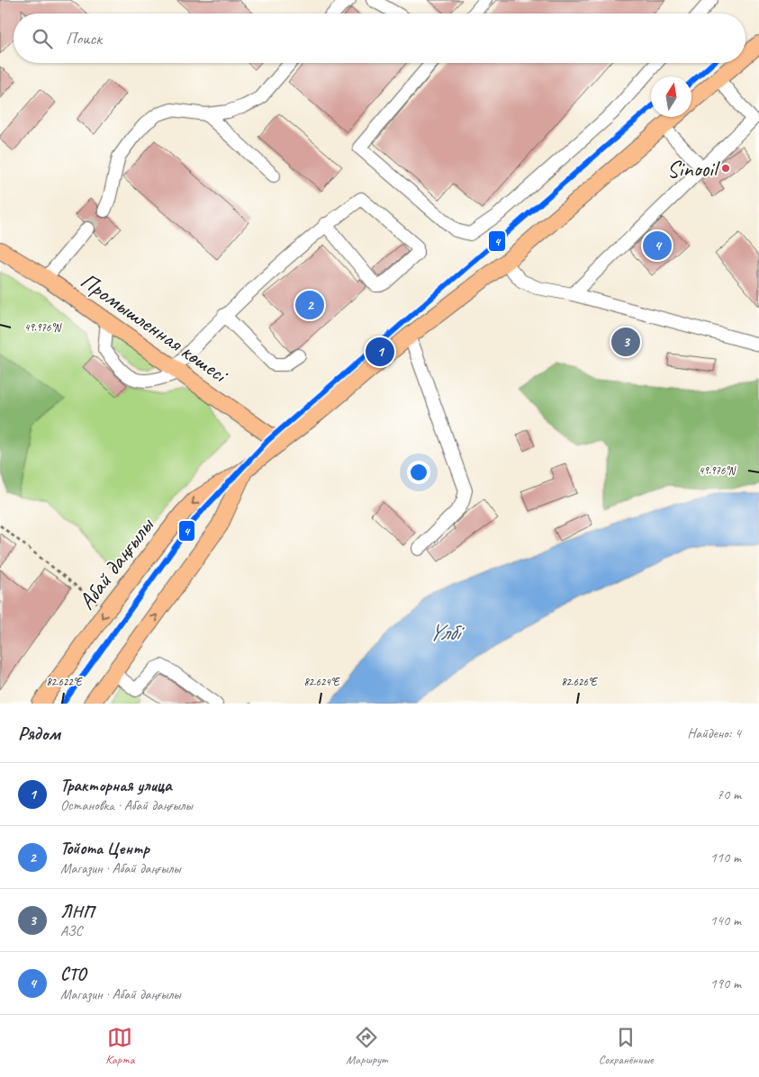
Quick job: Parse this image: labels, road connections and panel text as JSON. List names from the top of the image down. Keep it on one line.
{"streets":{"main road":["Промышленная көшесі","Абай даңғылы"]},"crossings":[["Промышленная көшесі","Абай даңғылы"]],"water":["Үлбі"],"places":["Sinooil"],"lines":["tram line 4"],"north":"top","page":{"search":"Поиск","pins":["4","2","3","1"],"heading":["Рядом","Найдено: 4"],"list":[{"mark":"1","name":"Тракторная улица","note":"Остановка · Абай даңғылы","value":"70 m"},{"mark":"2","name":"Тойота Центр","note":"Магазин · Абай даңғылы","value":"110 m"},{"mark":"3","name":"ЛНП","note":"АЗС","value":"140 m"},{"mark":"4","name":"СТО","note":"Магазин · Абай даңғылы","value":"190 m"}],"nav":["Карта","Маршрут","Сохранённые"]},"coordinates":["49.976°N","82.622°E","82.624°E","82.626°E"]}
